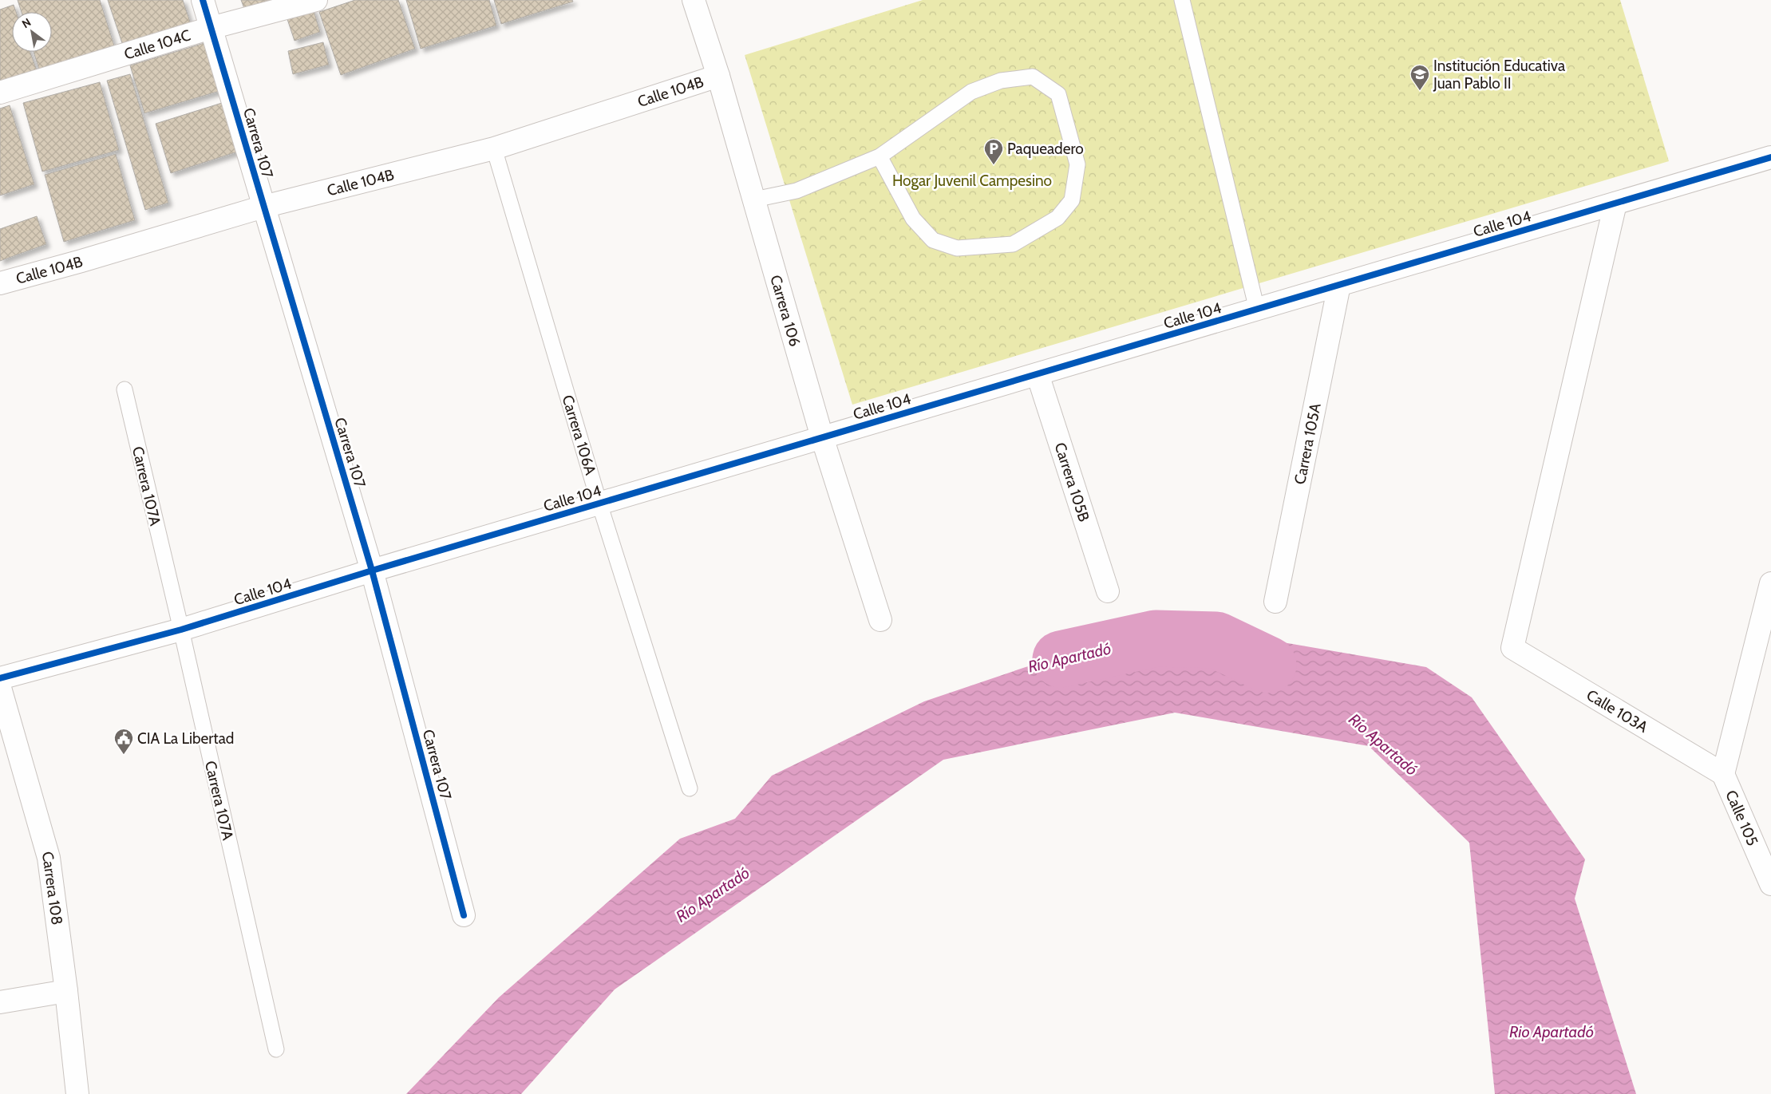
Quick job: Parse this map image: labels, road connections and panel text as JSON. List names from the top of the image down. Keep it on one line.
{"streets":{"street":["Calle 104C","Calle 104B","Carrera 107","Calle 104","Carrera 106","Carrera 105A","Carrera 105B","Calle 103A","Calle 105","Carrera 108"],"lane":["Carrera 106A","Carrera 107A"]},"crossings":[["Calle 104C","Carrera 107"],["Calle 104B","Carrera 107"],["Calle 104B","Carrera 106"],["Calle 104B","Carrera 106A"],["Carrera 107","Calle 104"],["Calle 104","Carrera 106"],["Calle 104","Carrera 106A"],["Calle 104","Carrera 105A"],["Calle 104","Carrera 105B"],["Calle 104","Carrera 107A"],["Calle 104","Calle 103A"],["Calle 103A","Calle 105"]],"water":["Río Apartadó","Rio Apartadó"],"parks":["Hogar Juvenil Campesino"],"places":{"school or university":["Institución Educativa Juan Pablo II"],"parking":["Paqueadero"],"public building":["CIA La Libertad"]},"north":"top left"}
